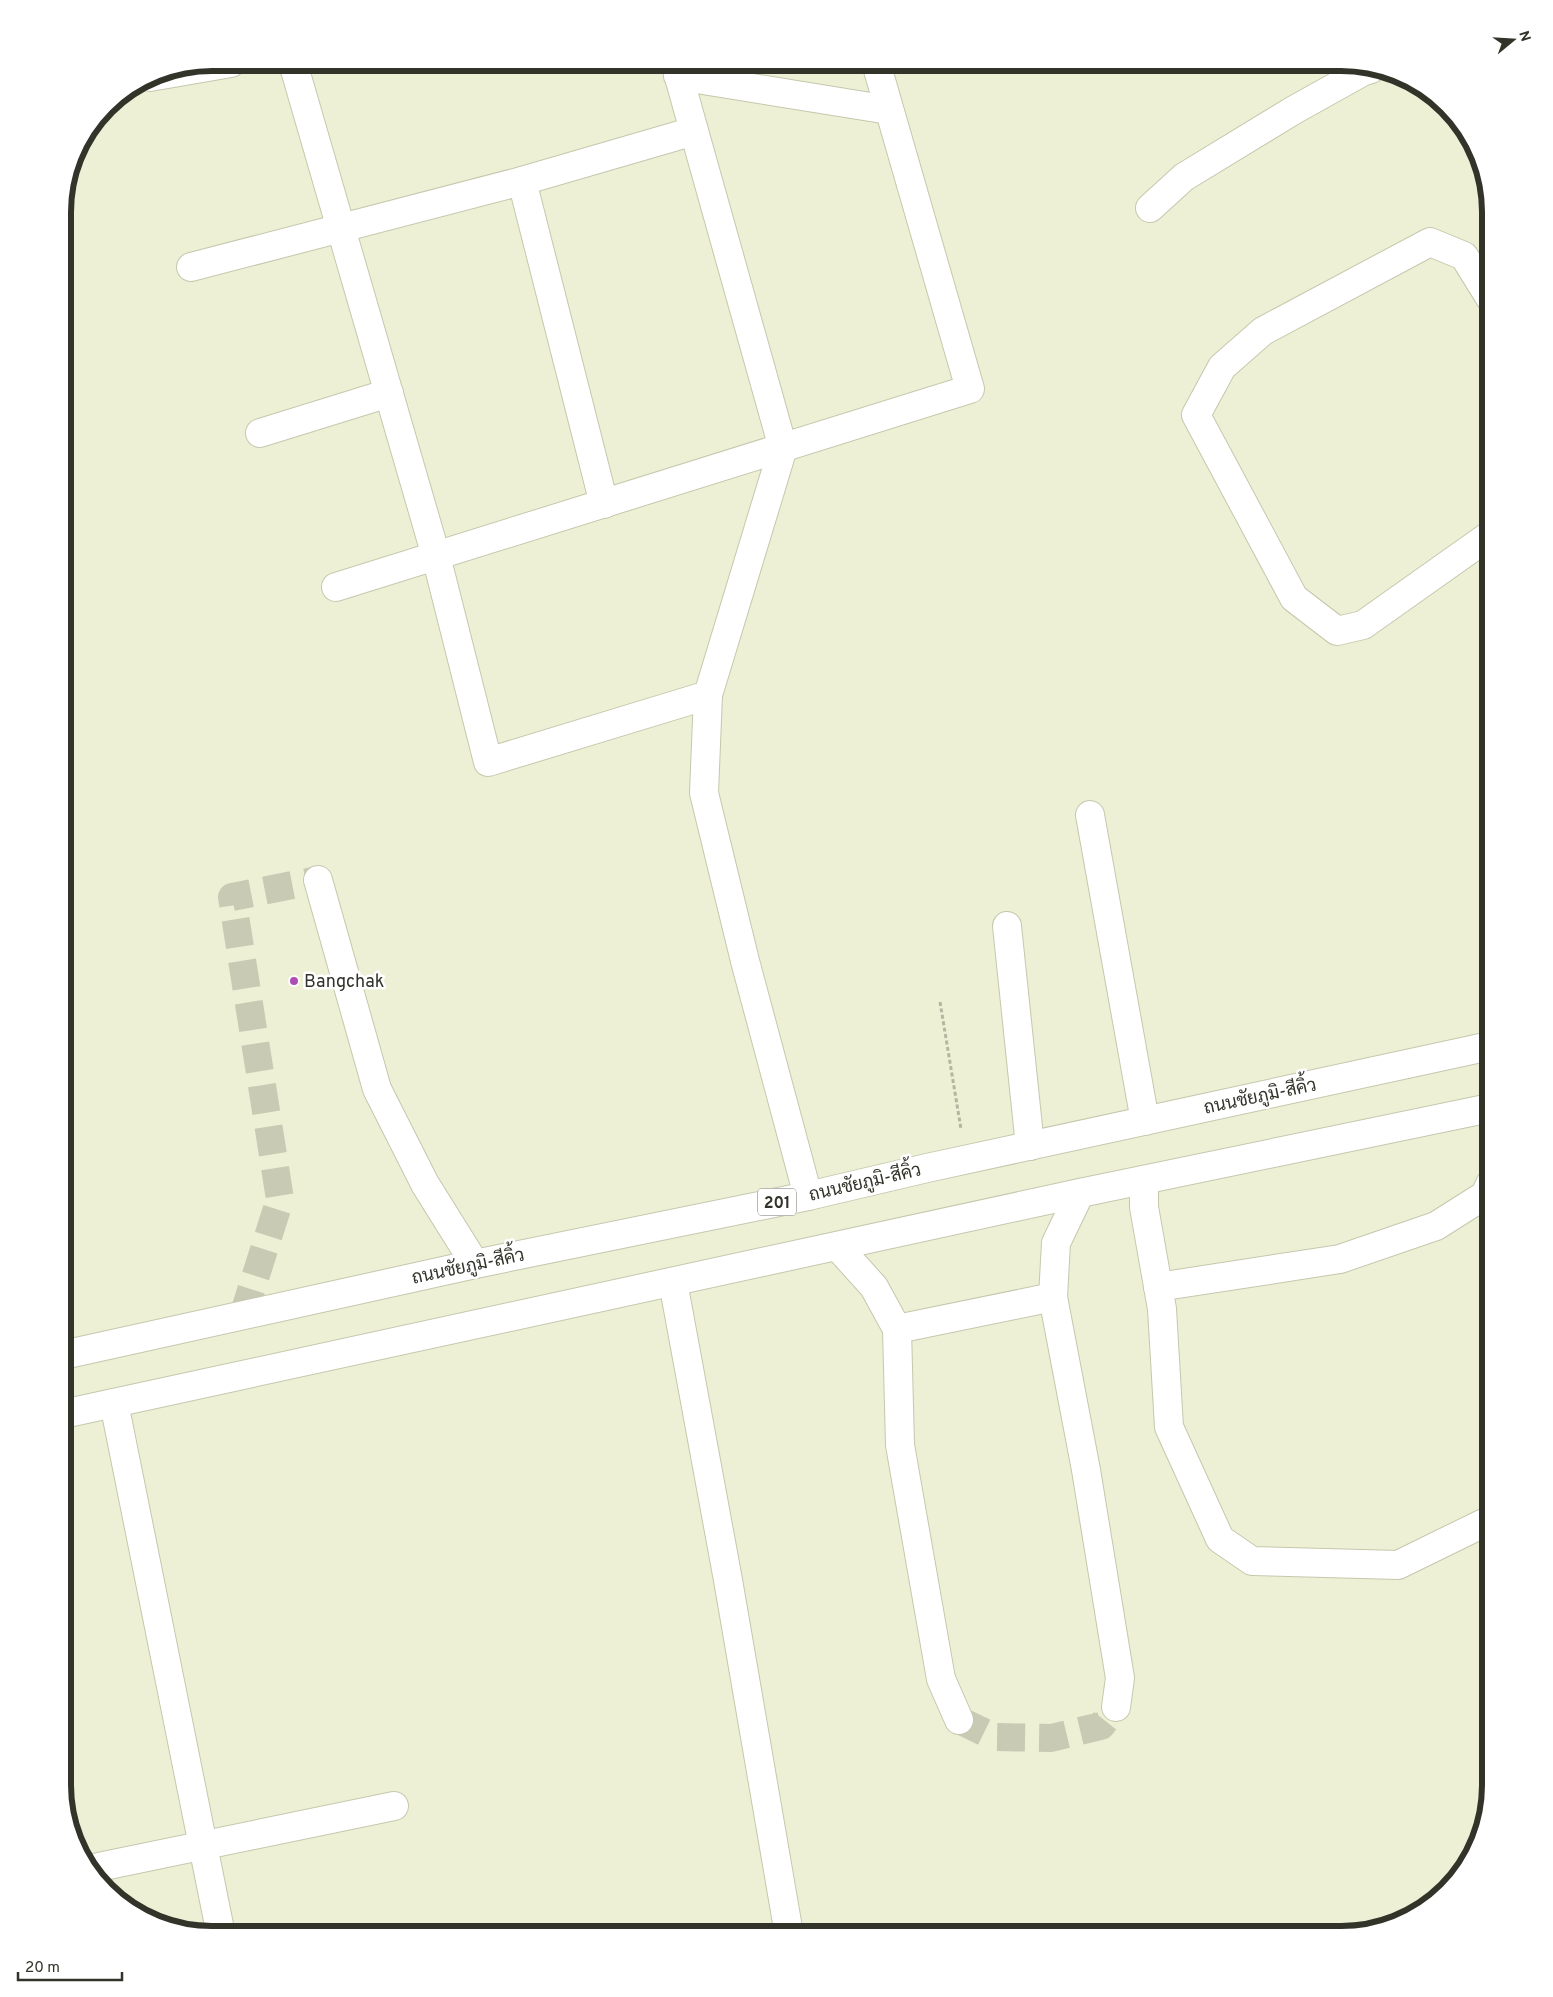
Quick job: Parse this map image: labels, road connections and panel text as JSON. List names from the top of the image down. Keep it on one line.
{"streets":{"main road":["ถนนชัยภูมิ-สีคิ้ว","201"]},"places":["Bangchak"],"scale_bar":"20 m","north":"right"}
